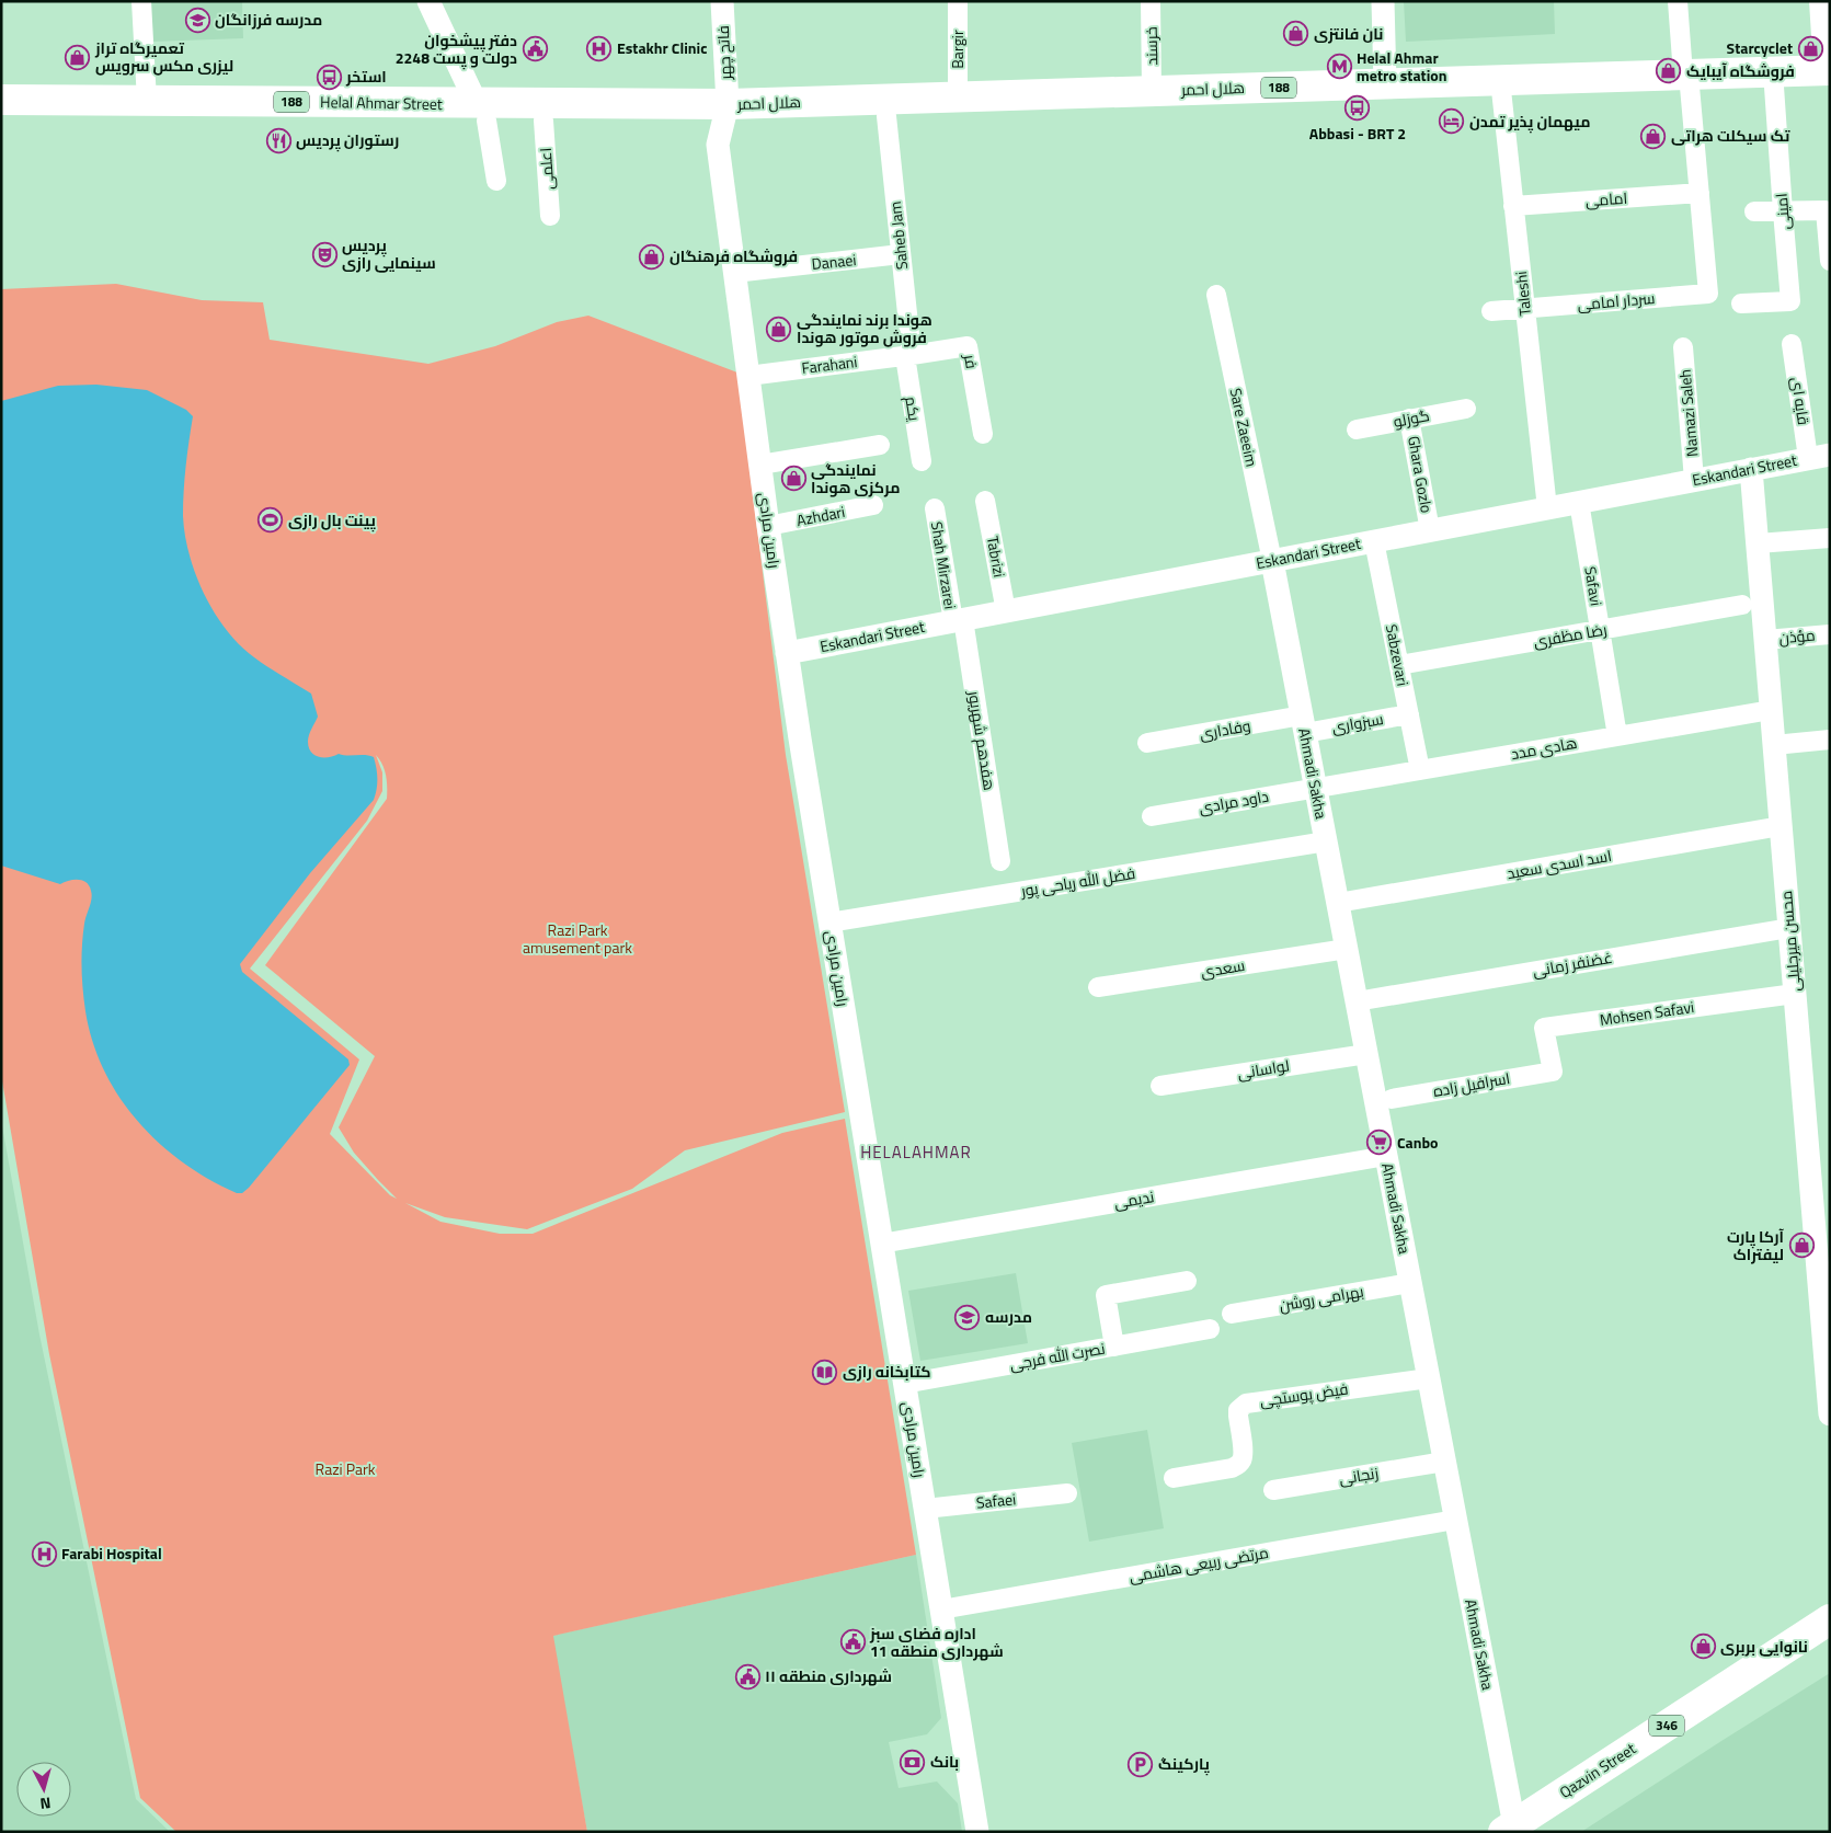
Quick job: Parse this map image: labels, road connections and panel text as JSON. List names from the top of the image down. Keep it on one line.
{"streets":{"main road":["188","هلال احمر","Helal Ahmar Street","346","Qazvin Street"],"street":["خرسند","Bargir","فاتح چهر","اعلمی","امامی","امینی","Saheb Jam","Danaei","Taleshi","سردار امامی","فر","Farahani","قایه ای","یکم","Namazi Saleh","گوزلو","Sare Zaeeim","Eskandari Street","Ghara Gozlo","Azhdari","رامین مرادی","Tabrizi","Shah Mirzarei","Safavi","رضا مظفری","مؤذن","Sabzevari","سبزواری","وفاداری","هفدهم شهریور","هادی مدد","Ahmadi Sakha","داود مرادی","اسد اسدی سعید","فضل الله ریاحی پور","محسن میرجلیلی","غضنفر زمانی","سعدی","Mohsen Safavi","لواسانی","اسرافیل زاده","ندیمی","بهرامی روشن","نصرت الله فرجی","فیض پوستچی","زنجانی","Safaei","مرتضی ربیعی هاشمی"]},"crossings":[["خرسند","هلال احمر"],["Bargir","هلال احمر"],["فاتح چهر","هلال احمر"],["فاتح چهر","Helal Ahmar Street"],["فاتح چهر","رامین مرادی"],["هلال احمر","Helal Ahmar Street"],["هلال احمر","امینی"],["هلال احمر","Taleshi"],["هلال احمر","رامین مرادی"],["Helal Ahmar Street","رامین مرادی"],["امامی","Taleshi"],["امامی","سردار امامی"],["Saheb Jam","Danaei"],["Saheb Jam","فر"],["Saheb Jam","Farahani"],["Saheb Jam","یکم"],["Danaei","رامین مرادی"],["Taleshi","سردار امامی"],["Taleshi","Eskandari Street"],["فر","Farahani"],["فر","یکم"],["Farahani","یکم"],["Farahani","رامین مرادی"],["قایه ای","Eskandari Street"],["Namazi Saleh","Eskandari Street"],["گوزلو","Ghara Gozlo"],["Sare Zaeeim","Eskandari Street"],["Sare Zaeeim","Ahmadi Sakha"],["Eskandari Street","Ghara Gozlo"],["Eskandari Street","رامین مرادی"],["Eskandari Street","Tabrizi"],["Eskandari Street","Shah Mirzarei"],["Eskandari Street","Safavi"],["Eskandari Street","Sabzevari"],["Eskandari Street","هفدهم شهریور"],["Eskandari Street","Ahmadi Sakha"],["Eskandari Street","محسن میرجلیلی"],["Azhdari","رامین مرادی"],["رامین مرادی","فضل الله ریاحی پور"],["رامین مرادی","ندیمی"],["رامین مرادی","نصرت الله فرجی"],["رامین مرادی","Safaei"],["رامین مرادی","مرتضی ربیعی هاشمی"],["Shah Mirzarei","هفدهم شهریور"],["Safavi","رضا مظفری"],["Safavi","هادی مدد"],["رضا مظفری","Sabzevari"],["مؤذن","محسن میرجلیلی"],["Sabzevari","سبزواری"],["Sabzevari","هادی مدد"],["سبزواری","وفاداری"],["سبزواری","Ahmadi Sakha"],["وفاداری","Ahmadi Sakha"],["هادی مدد","Ahmadi Sakha"],["هادی مدد","داود مرادی"],["هادی مدد","محسن میرجلیلی"],["Ahmadi Sakha","داود مرادی"],["Ahmadi Sakha","اسد اسدی سعید"],["Ahmadi Sakha","فضل الله ریاحی پور"],["Ahmadi Sakha","غضنفر زمانی"],["Ahmadi Sakha","سعدی"],["Ahmadi Sakha","لواسانی"],["Ahmadi Sakha","ندیمی"],["Ahmadi Sakha","بهرامی روشن"],["Ahmadi Sakha","فیض پوستچی"],["Ahmadi Sakha","زنجانی"],["Ahmadi Sakha","مرتضی ربیعی هاشمی"],["Ahmadi Sakha","Qazvin Street"],["اسد اسدی سعید","محسن میرجلیلی"],["محسن میرجلیلی","غضنفر زمانی"],["محسن میرجلیلی","Mohsen Safavi"],["Mohsen Safavi","اسرافیل زاده"]],"districts":["HELALAHMAR"],"parks":["Razi Park amusement park","Razi Park"],"places":{"school or university":["مدرسه فرزانگان","مدرسه"],"shop":["نان فانتزی","Starcyclet","تعمیرگاه تراز لیزری مکس سرویس","فروشگاه آیبایک","تک سیکلت هراتی","فروشگاه فرهنگان","هوندا برند نمایندگی فروش موتور هوندا","نمایندگی مرکزی هوندا","آرکا پارت لیفتراک","نانوایی بربری"],"hospital":["Estakhr Clinic","Farabi Hospital"],"public building":["دفتر پیشخوان دولت و پست 2248","اداره فضای سبز شهرداری منطقه 11","شهرداری منطقه ۱۱"],"metro station":["Helal Ahmar metro station"],"bus stop":["استخر","Abbasi - BRT 2"],"hotel":["میهمان پذیر تمدن"],"restaurant":["رستوران پردیس"],"theatre":["پردیس سینمایی رازی"],"sports":["پینت بال رازی"],"supermarket":["Canbo"],"library":["کتابخانه رازی"],"bank":["بانک"],"parking":["پارکینگ"]},"north":"bottom"}
